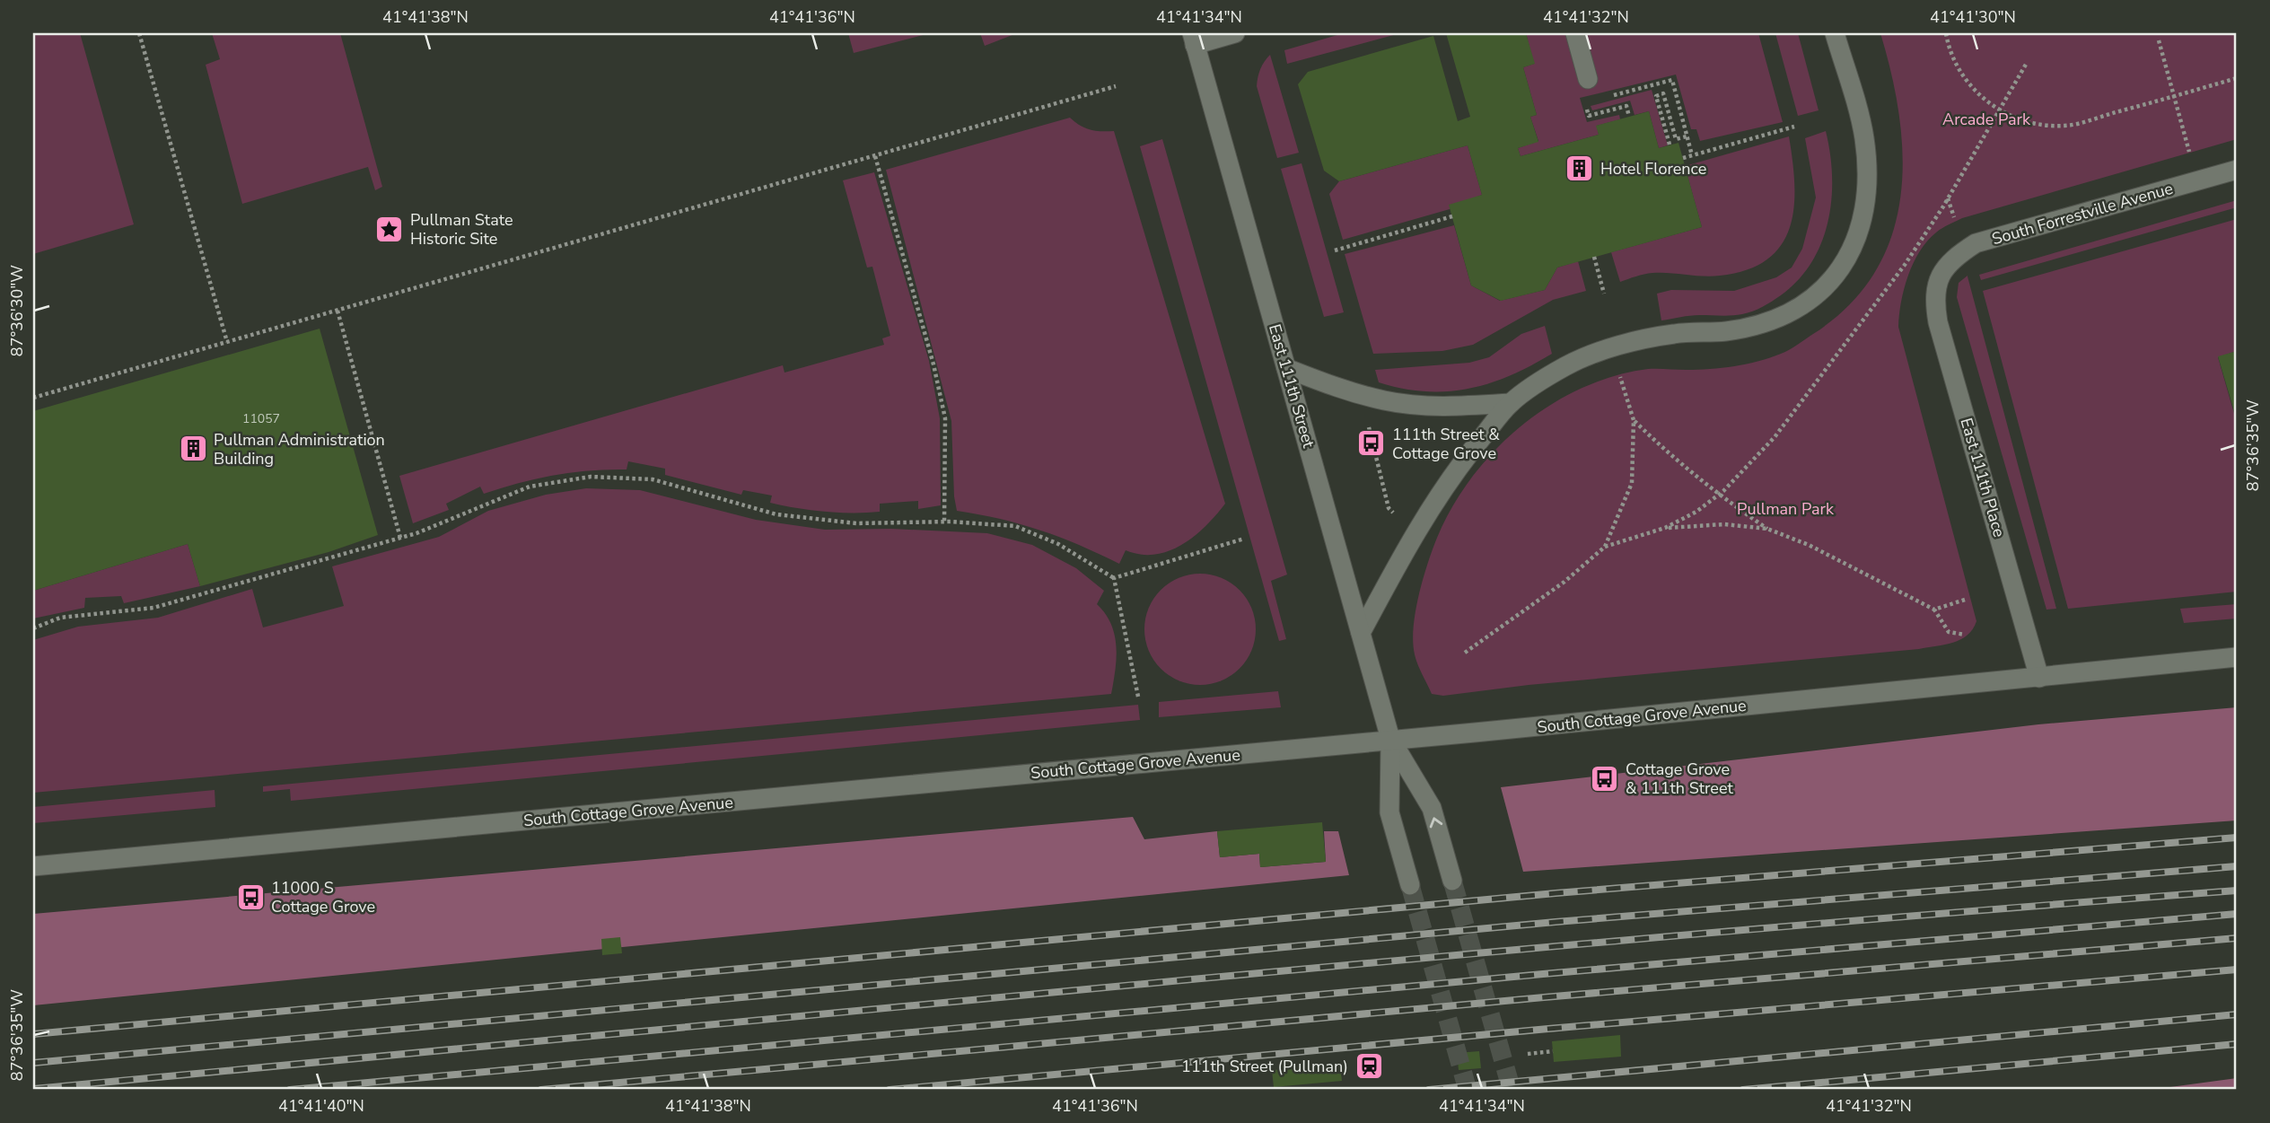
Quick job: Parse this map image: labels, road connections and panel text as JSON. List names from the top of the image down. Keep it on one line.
{"streets":{"street":["South Forrestville Avenue","East 111th Street","East 111th Place","South Cottage Grove Avenue"]},"crossings":[["South Forrestville Avenue","East 111th Place"],["East 111th Street","South Cottage Grove Avenue"],["East 111th Place","South Cottage Grove Avenue"]],"parks":["Arcade Park","Pullman Park"],"places":{"building":["Hotel Florence","Pullman Administration Building"],"place":["Pullman State Historic Site"],"bus stop":["111th Street & Cottage Grove","Cottage Grove & 111th Street","11000 S Cottage Grove"],"station":["111th Street (Pullman)"]},"house_numbers":["11057"],"coordinates":["41°41'38\"N","41°41'36\"N","41°41'34\"N","41°41'32\"N","41°41'30\"N","87°36'30\"W","87°36'35\"W","41°41'40\"N"]}
